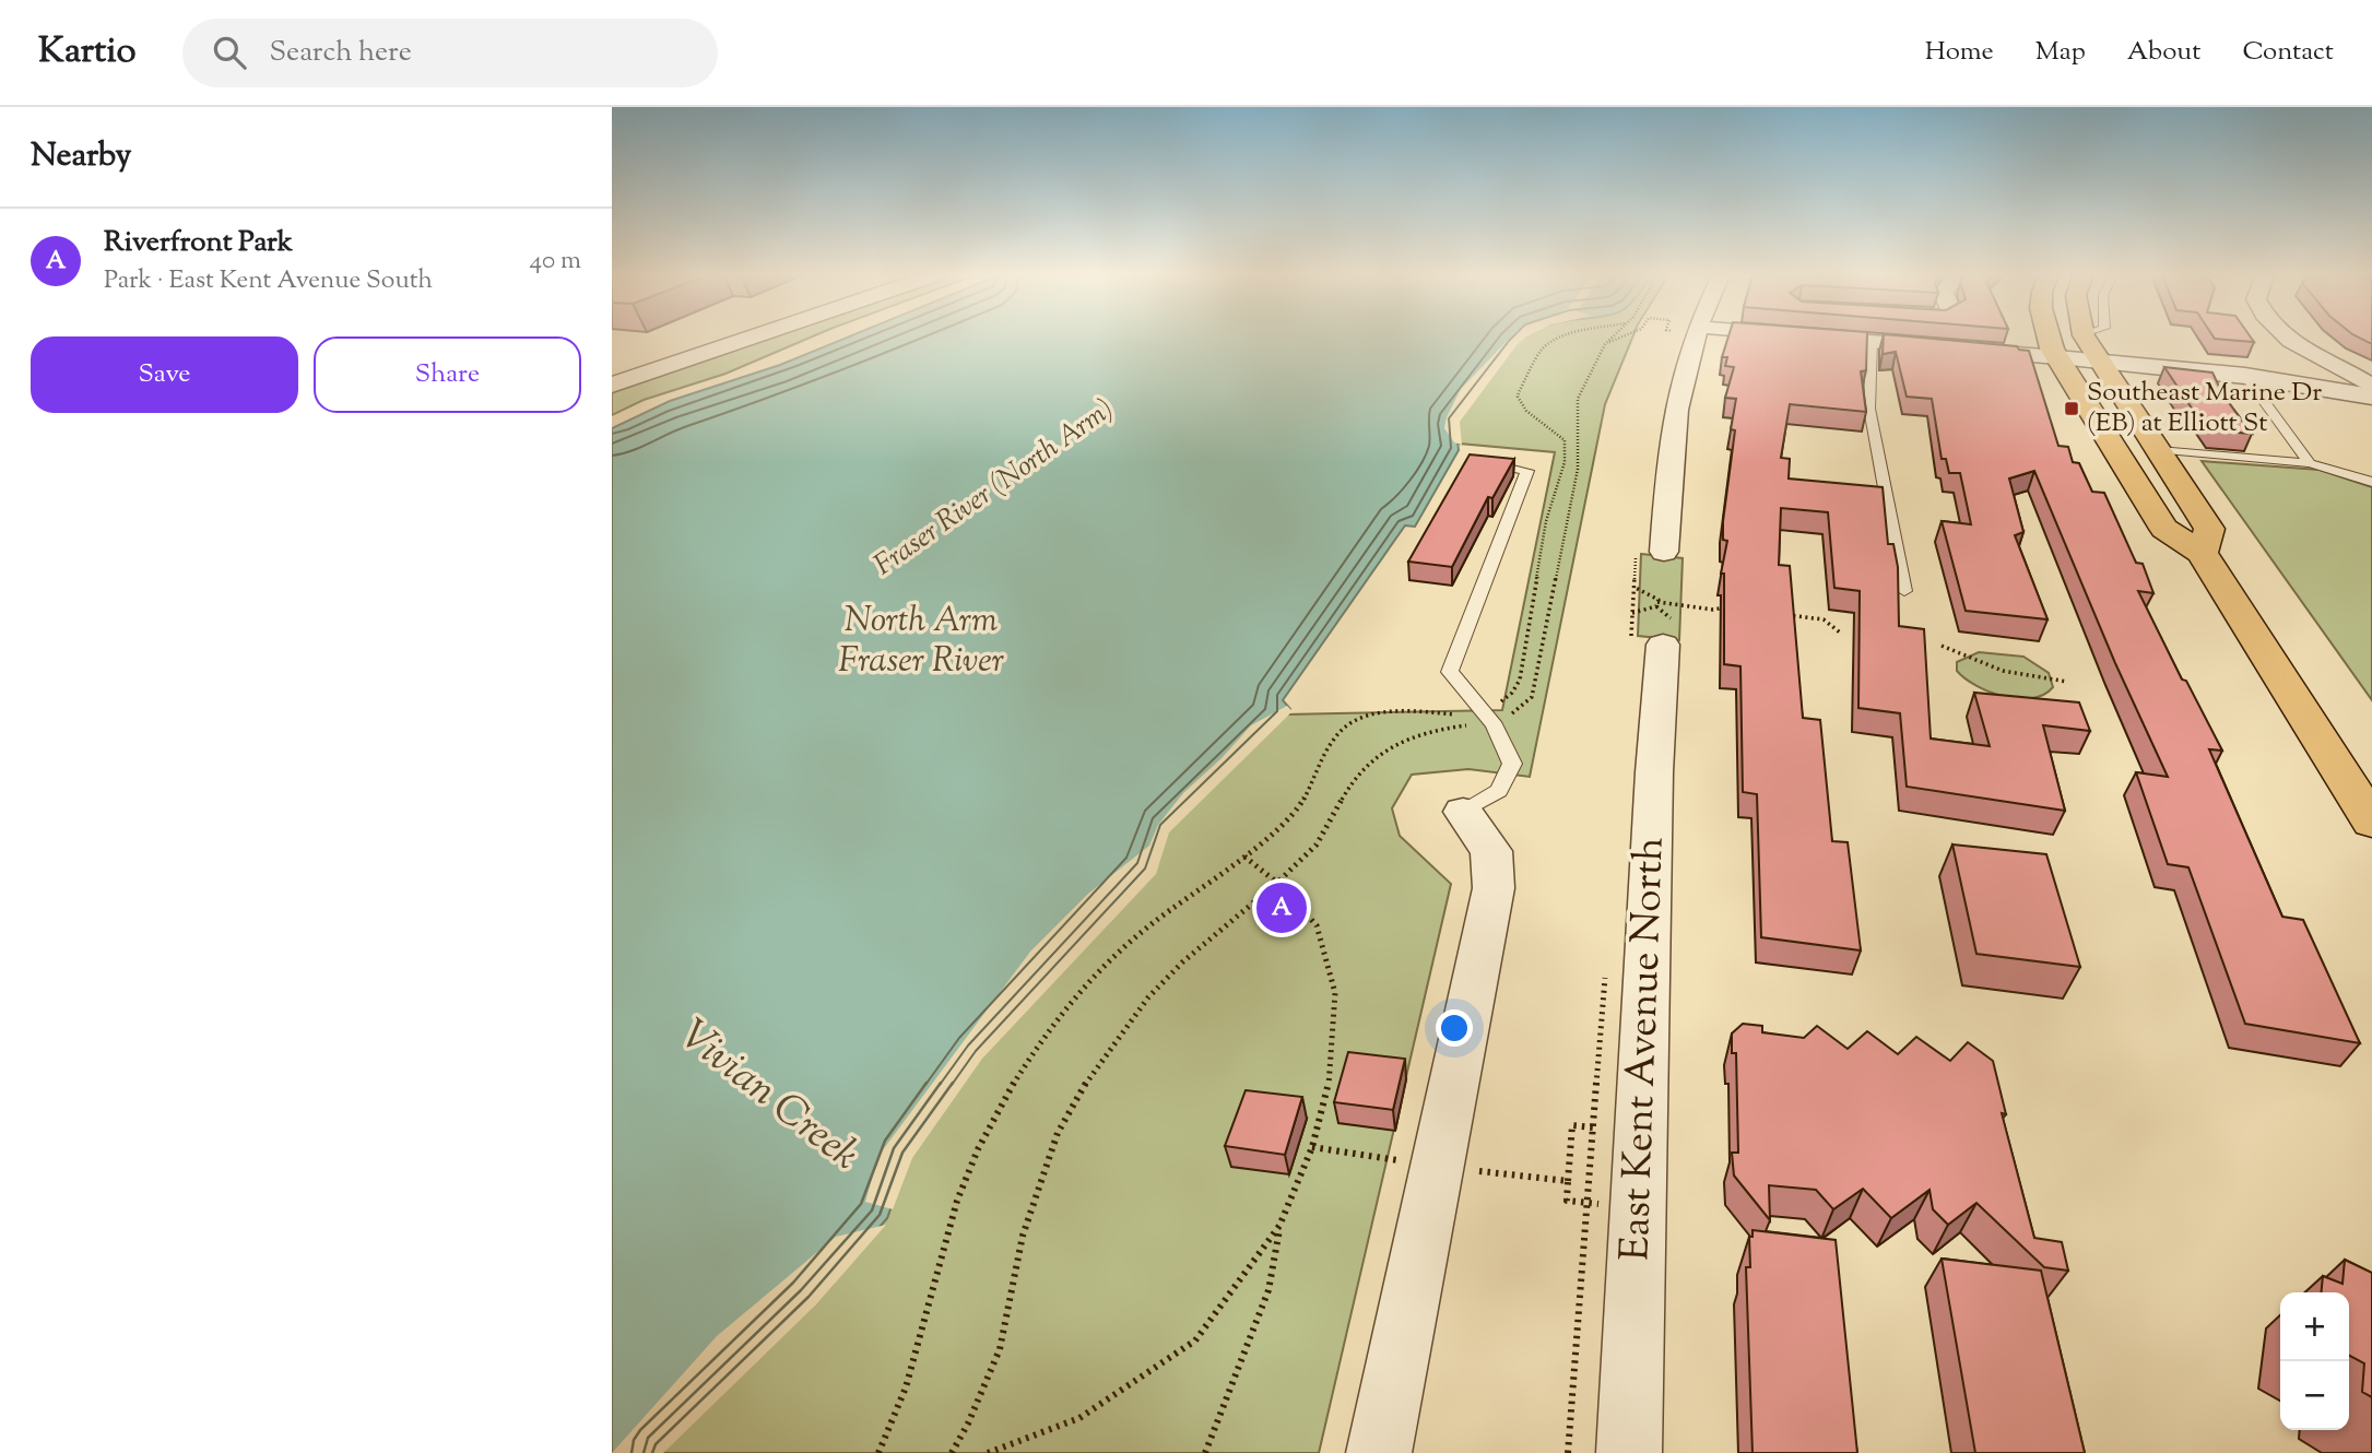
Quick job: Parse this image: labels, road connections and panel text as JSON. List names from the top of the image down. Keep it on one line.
{"streets":{"street":["East Kent Avenue North"]},"water":["Fraser River (North Arm)","North Arm Fraser River","Vivian Creek"],"places":{"transit":["Southeast Marine Dr (EB) at Elliott St"]},"page":{"header":"Kartio","search":"Search here","nav":["Home","Map","About","Contact"],"heading":"Nearby","list":[{"mark":"A","name":"Riverfront Park","note":"Park · East Kent Avenue South","value":"40 m"}],"buttons":["Save","Share"],"pins":"A","map_buttons":["+","−"]}}
